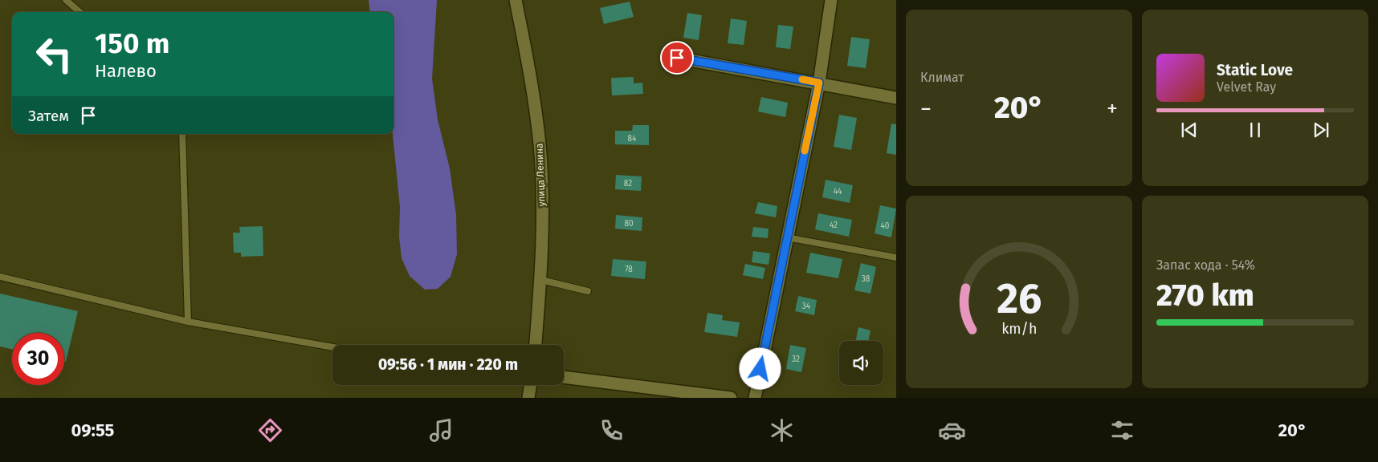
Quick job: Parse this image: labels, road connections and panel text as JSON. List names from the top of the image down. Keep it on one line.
{"streets":{"street":["улица Ленина"]},"house_numbers":["84","82","44","80","42","40","78","38","34","32"],"page":{"tile":["Климат",["Запас хода · 54%","270 km"]],"turn":["150 m","Налево"],"song":["Static Love","Velvet Ray"],"heat":["−","20°","+"],"then":"Затем","limit":"30","trip":"09:56 · 1 мин · 220 m","tabs":["09:55","20°"],"gauge":["26","km/h"]}}
